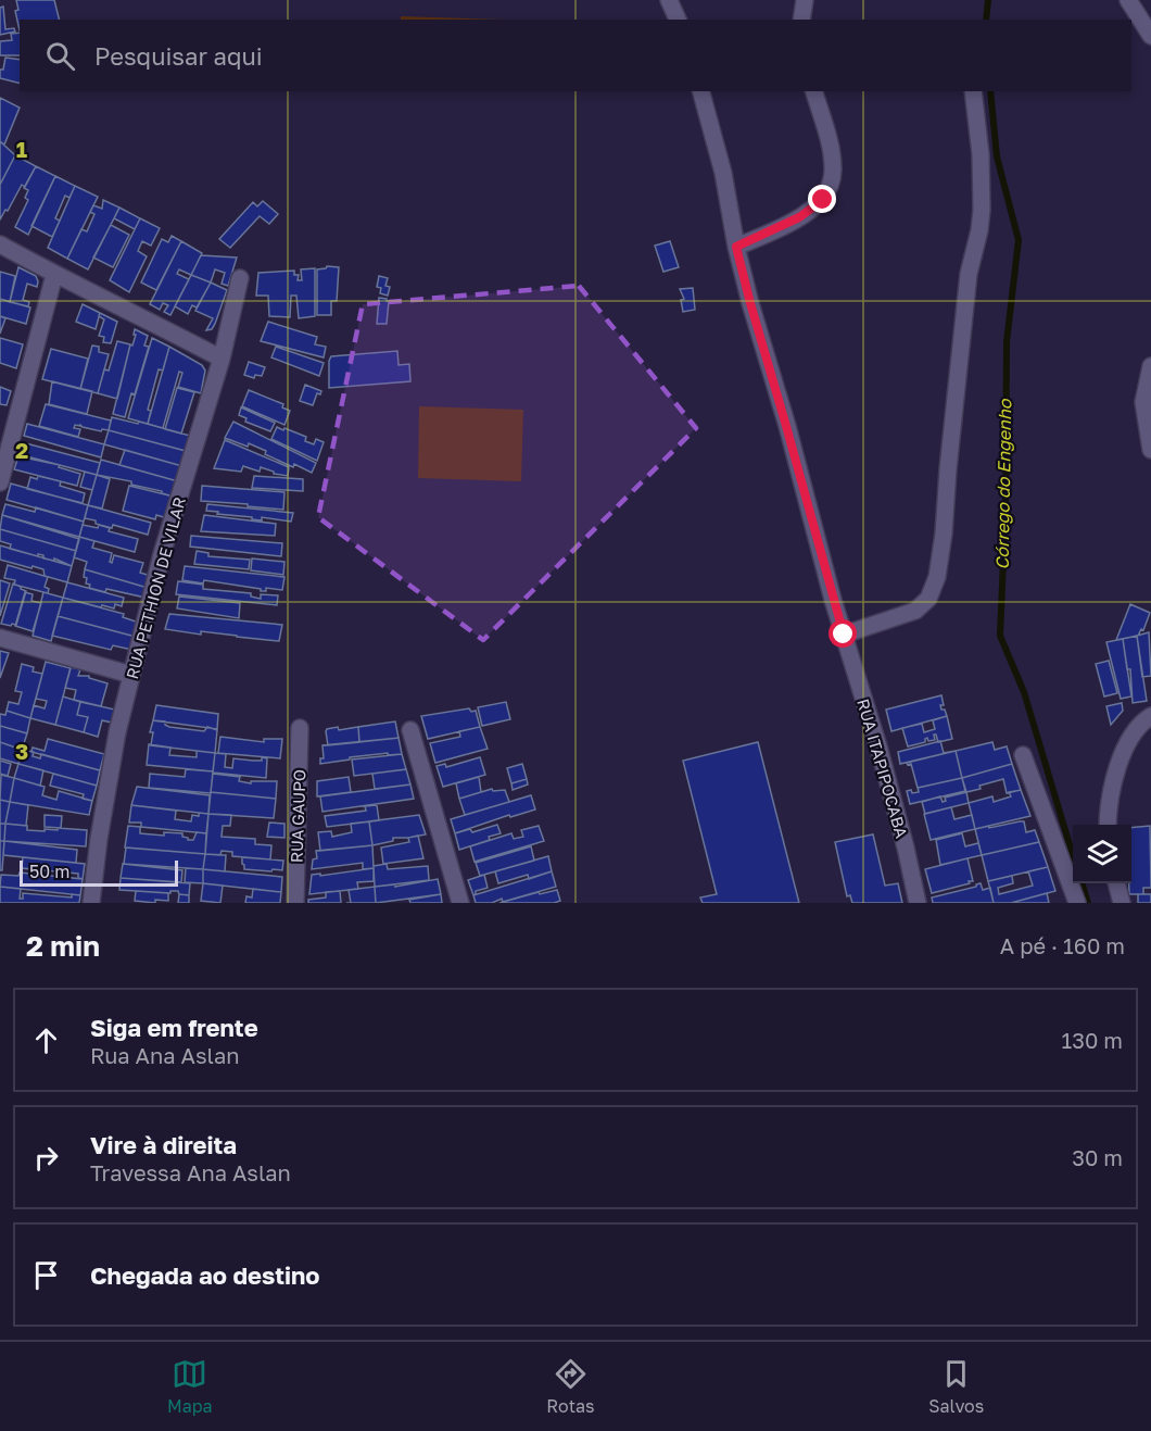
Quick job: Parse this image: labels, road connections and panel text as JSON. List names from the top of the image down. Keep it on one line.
{"streets":{"street":["RUA PETHION DE VILAR","RUA ITAPIPOCABA","RUA GAUPO"]},"water":["Córrego do Engenho"],"scale_bar":"50 m","page":{"search":"Pesquisar aqui","scale":"50 m","heading":["2 min","A pé · 160 m"],"list":[["Siga em frente","Rua Ana Aslan","130 m"],["Vire à direita","Travessa Ana Aslan","30 m"],"Chegada ao destino"],"nav":["Mapa","Rotas","Salvos"]},"grid":{"rows":["1","2","3"]}}
